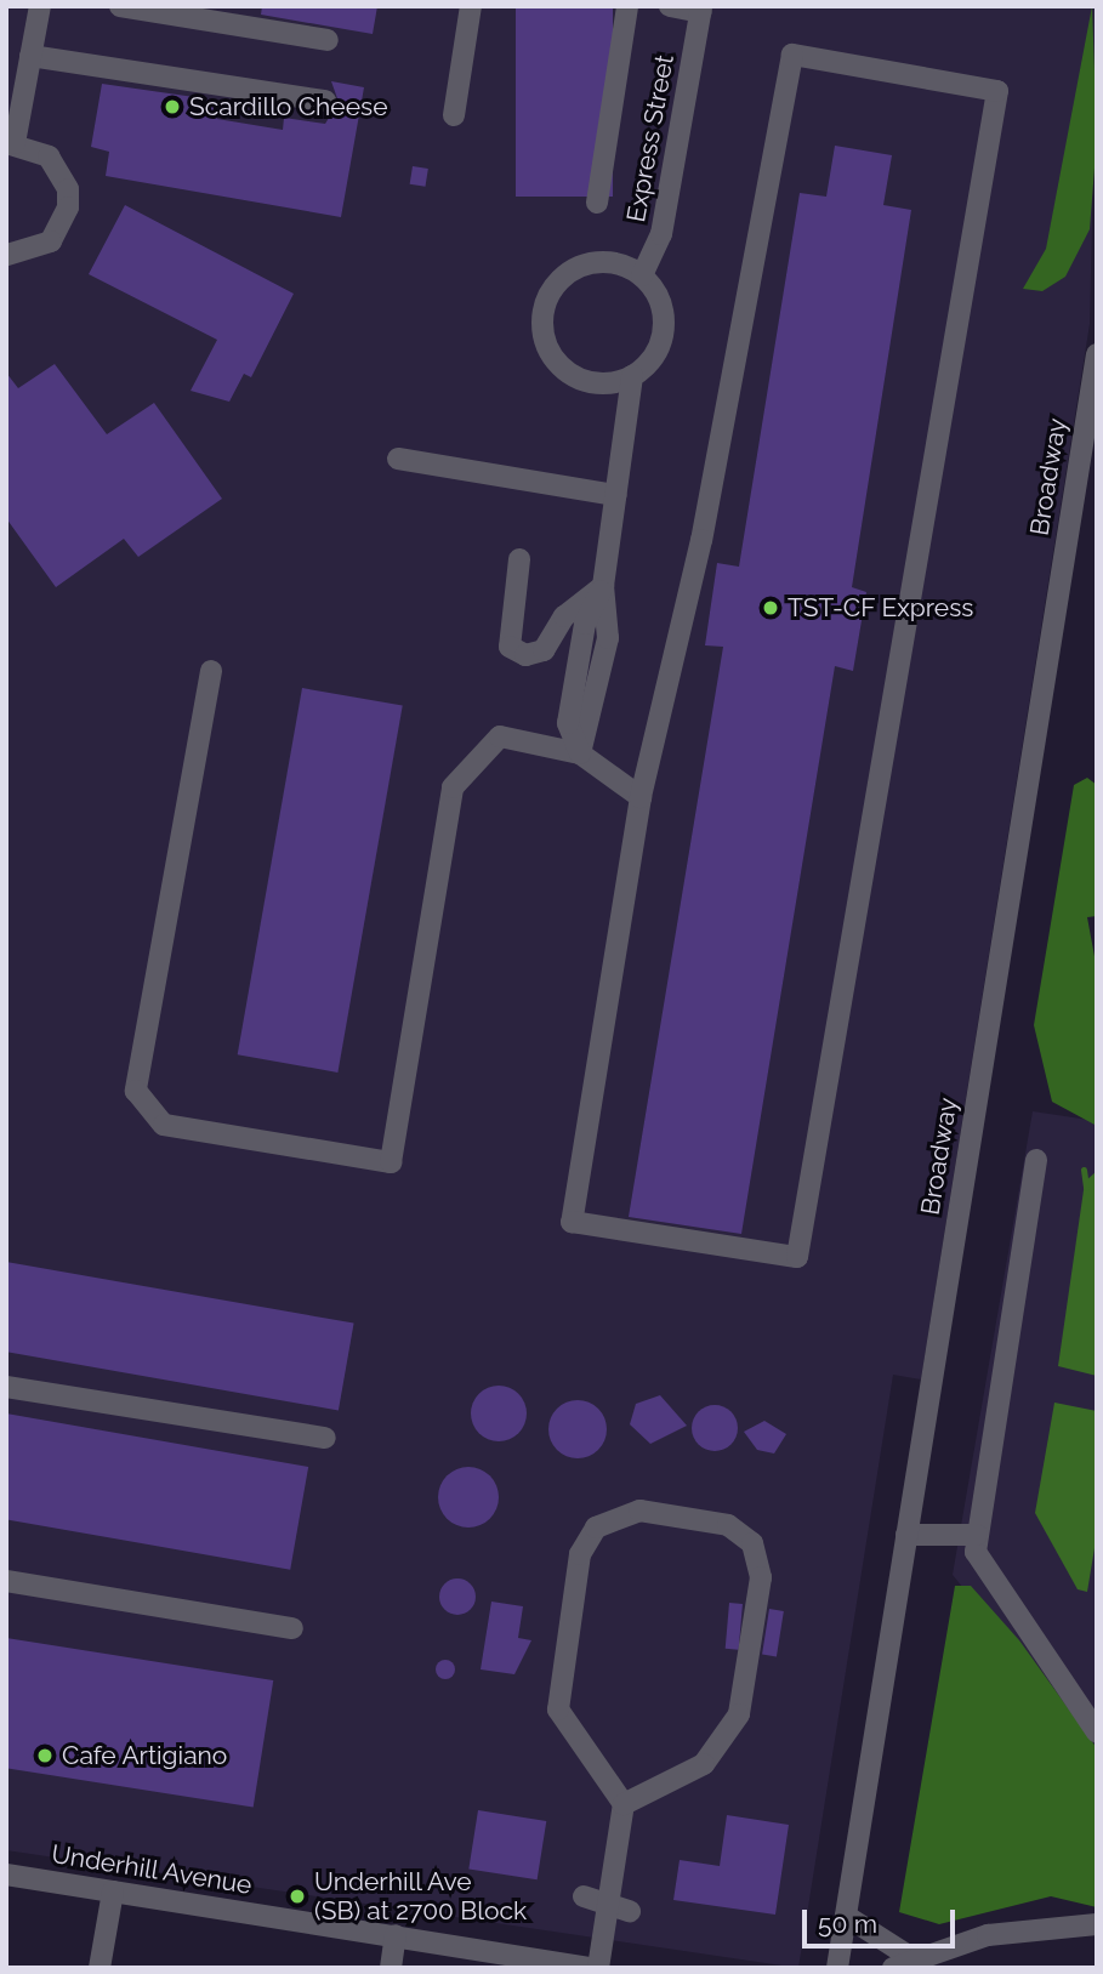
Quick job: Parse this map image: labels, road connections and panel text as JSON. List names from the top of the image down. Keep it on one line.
{"streets":{"street":["Express Street","Broadway","Underhill Avenue"]},"places":["Scardillo Cheese","TST-CF Express","Cafe Artigiano","Underhill Ave (SB) at 2700 Block"],"scale_bar":"50 m"}
